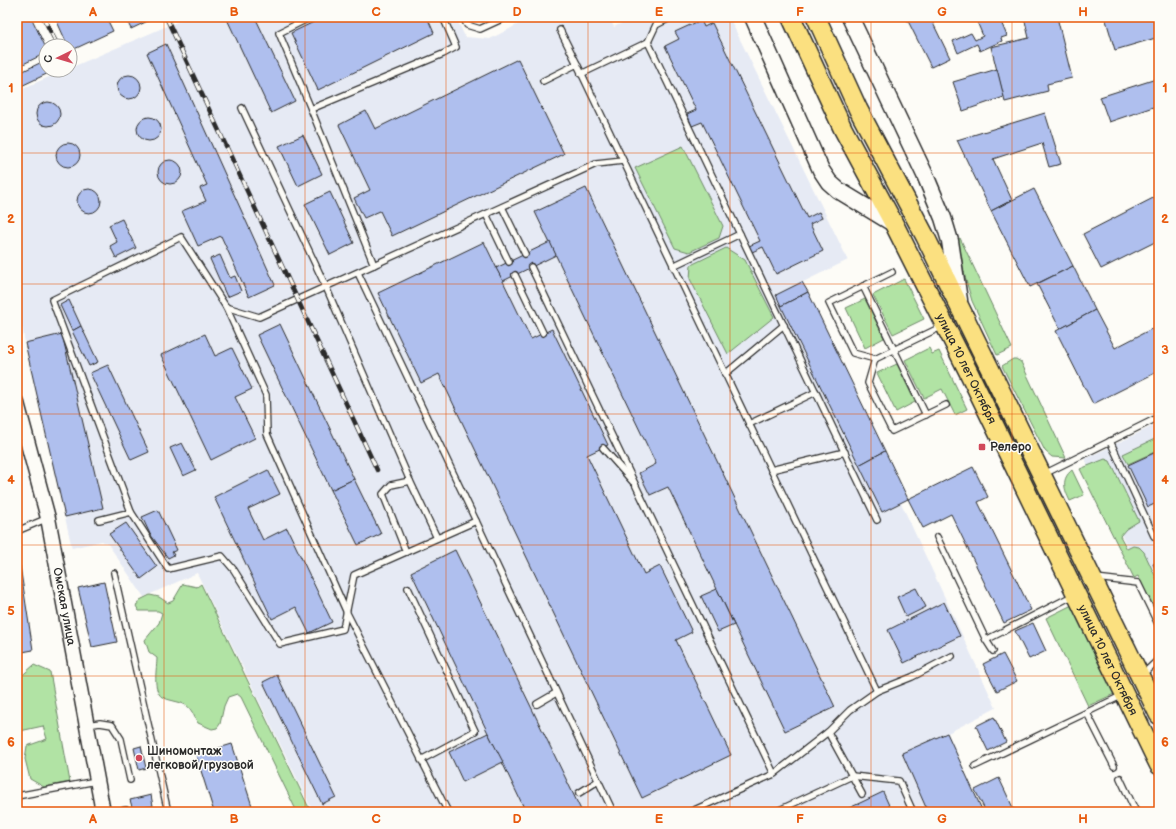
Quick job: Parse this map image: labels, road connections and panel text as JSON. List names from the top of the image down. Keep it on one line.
{"streets":{"main road":["улица 10 лет Октября"],"street":["Омская улица"]},"places":{"transit":["Релеро"],"other":["Шиномонтаж легковой/грузовой"]},"north":"left","grid":{"columns":["A","B","C","D","E","F","G","H"],"rows":["1","2","3","4","5","6"]}}
